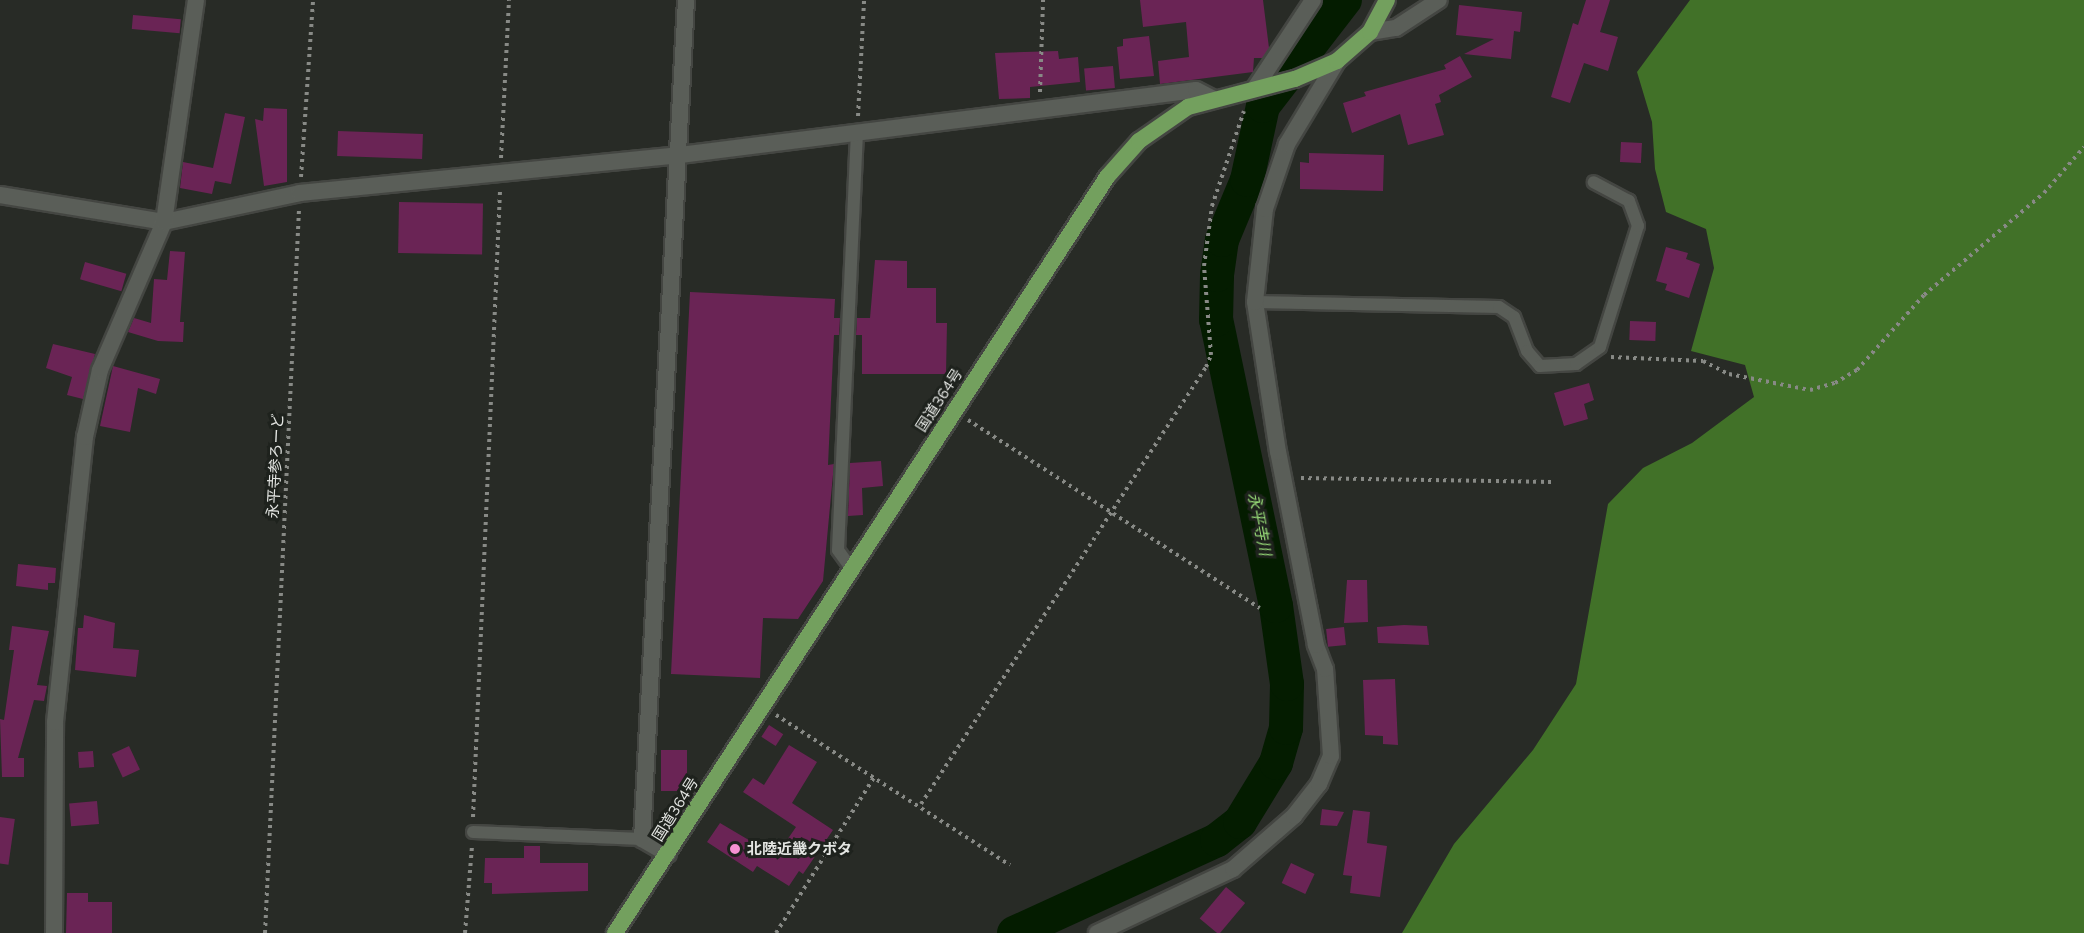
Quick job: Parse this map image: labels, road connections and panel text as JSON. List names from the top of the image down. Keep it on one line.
{"streets":{"highway":["国道364号"],"path":["永平寺参ろーど"]},"water":["永平寺川"],"places":["北陸近畿クボタ"]}
